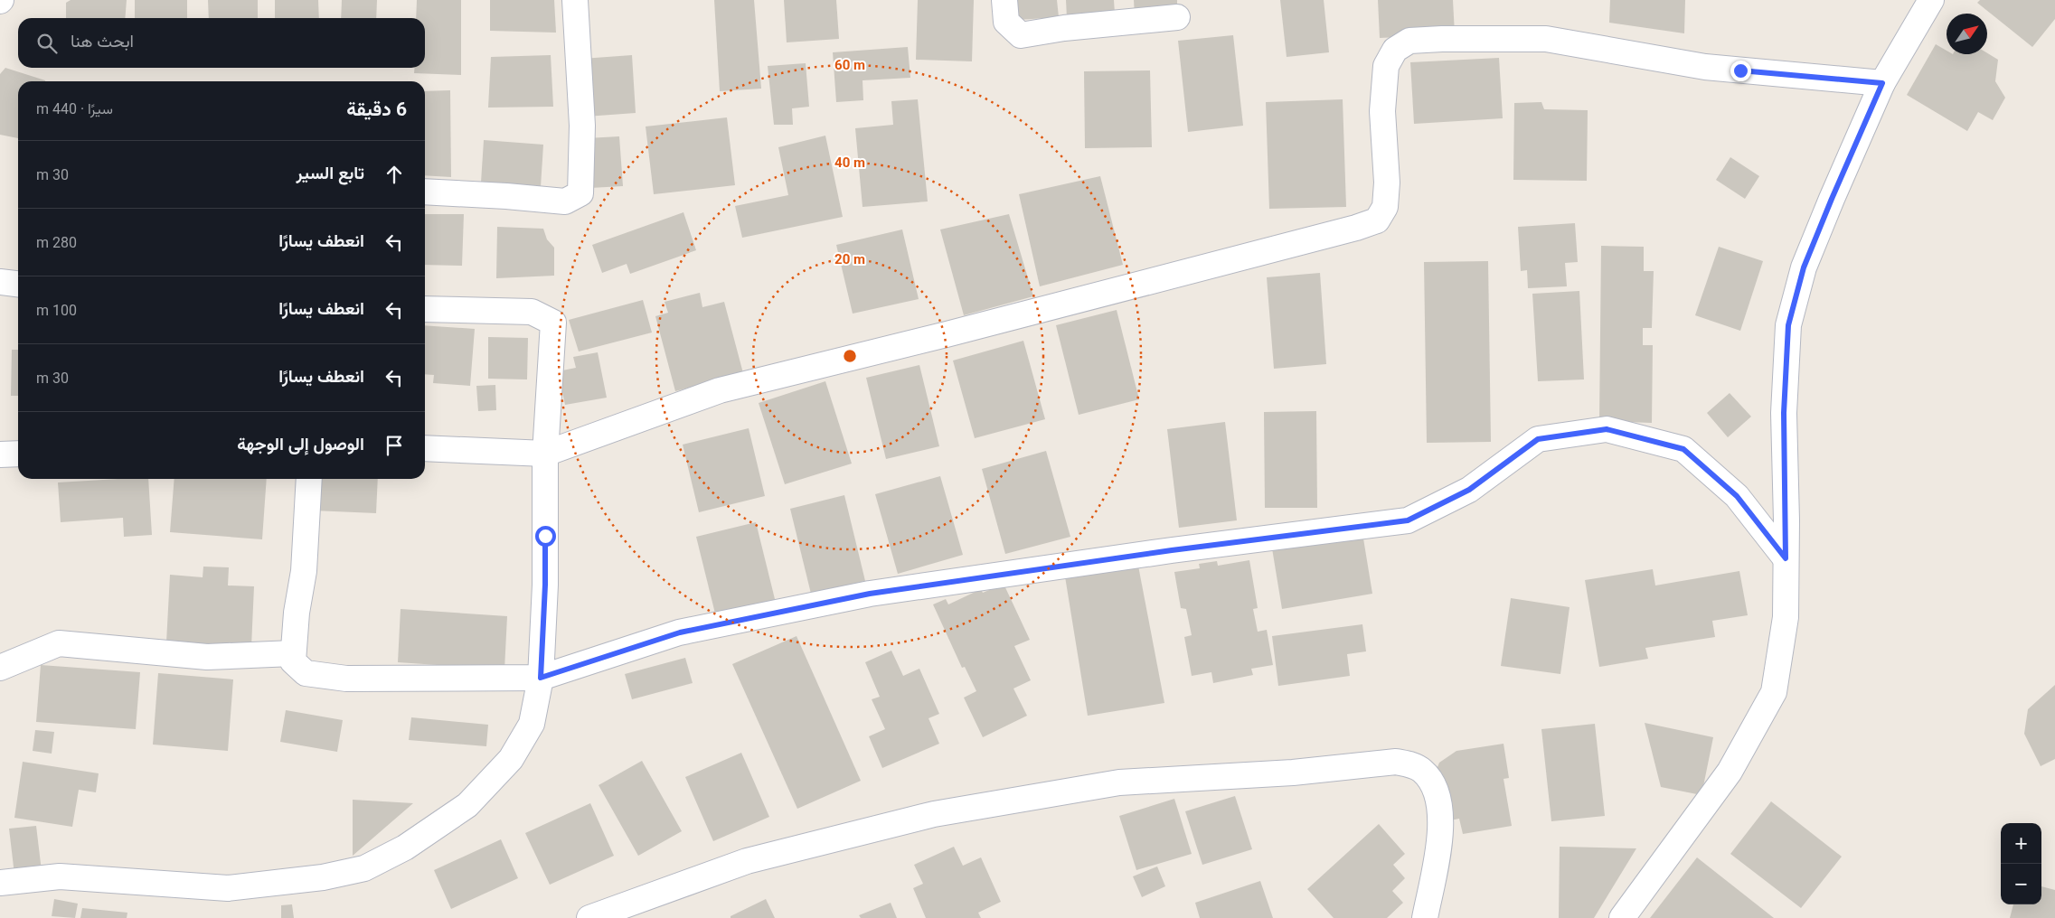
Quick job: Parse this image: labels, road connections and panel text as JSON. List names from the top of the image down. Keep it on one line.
{"north":"top right","page":{"search":"ابحث هنا","heading":["6 دقيقة","سيرًا · 440 m"],"list":[["تابع السير","30 m"],["انعطف يسارًا","280 m"],["انعطف يسارًا","100 m"],["انعطف يسارًا","30 m"],"الوصول إلى الوجهة"],"map_buttons":["+","−"]},"rings":["60 m","40 m","20 m"]}
